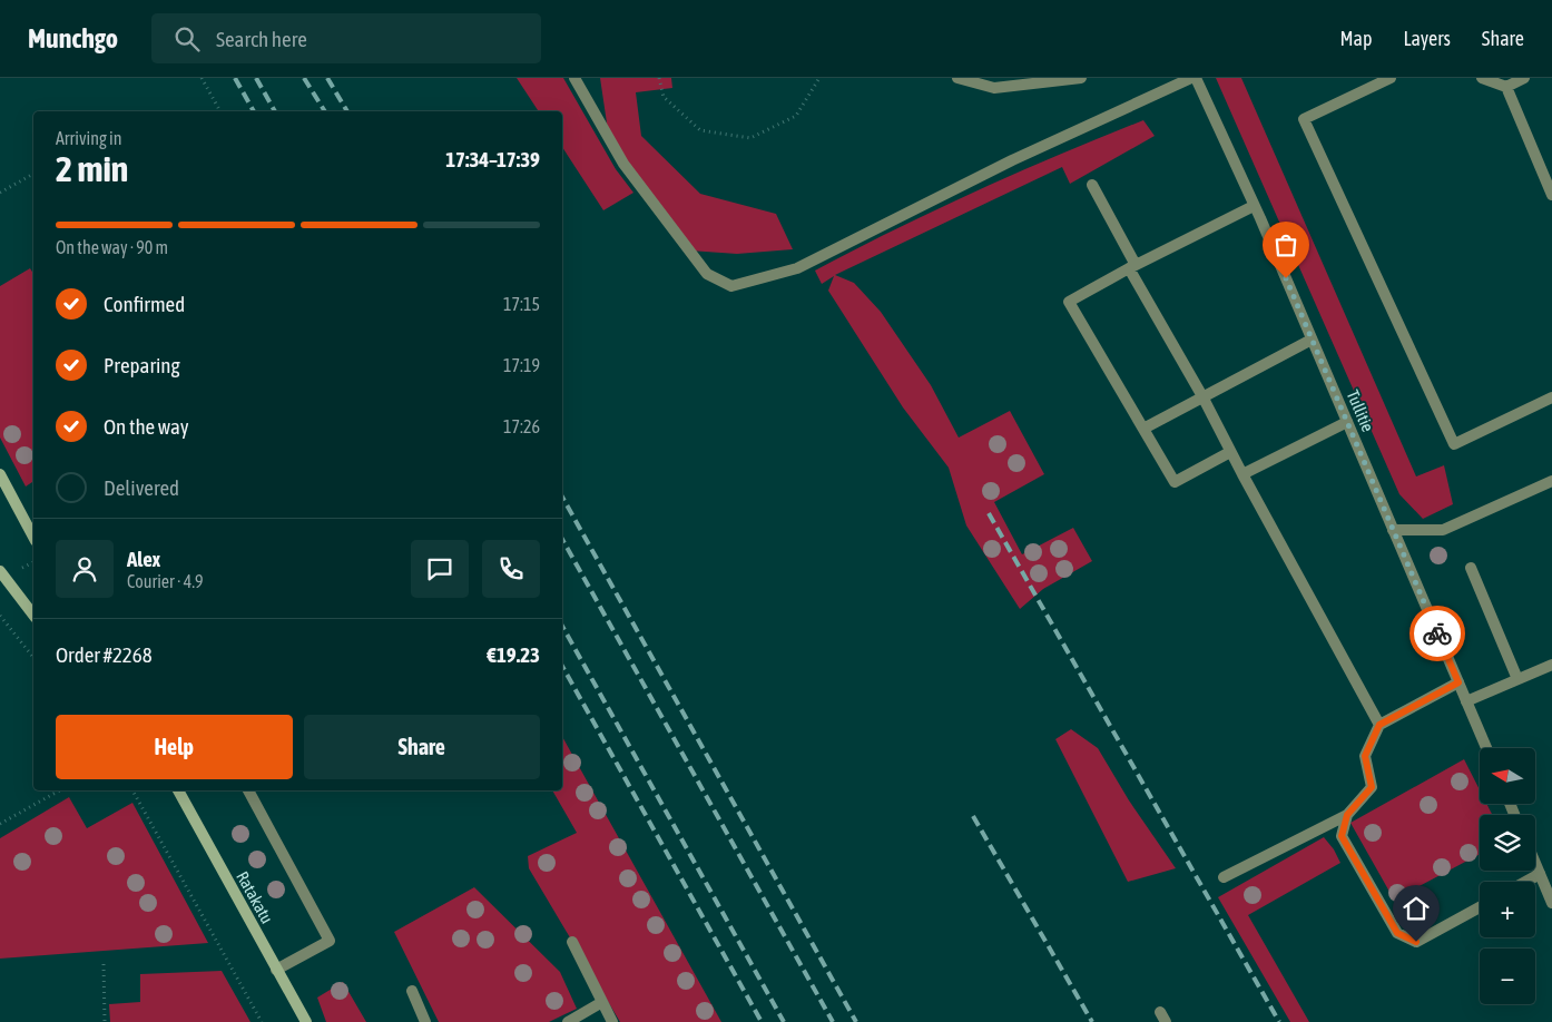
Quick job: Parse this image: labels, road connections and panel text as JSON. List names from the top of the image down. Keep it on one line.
{"streets":{"main road":["Ratakatu"],"street":["Tullitie"]},"north":"left","page":{"header":"Munchgo","search":"Search here","nav":["Map","Layers","Share"],"heading":["2 min","Arriving in","17:34–17:39"],"panel":["Alex","Courier · 4.9","Order #2268","€19.23"],"bar":"On the way · 90 m","list":[["Confirmed","17:15"],["Preparing","17:19"],["On the way","17:26"],"Delivered"],"buttons":["Help","Share"],"map_buttons":["+","−"]}}
